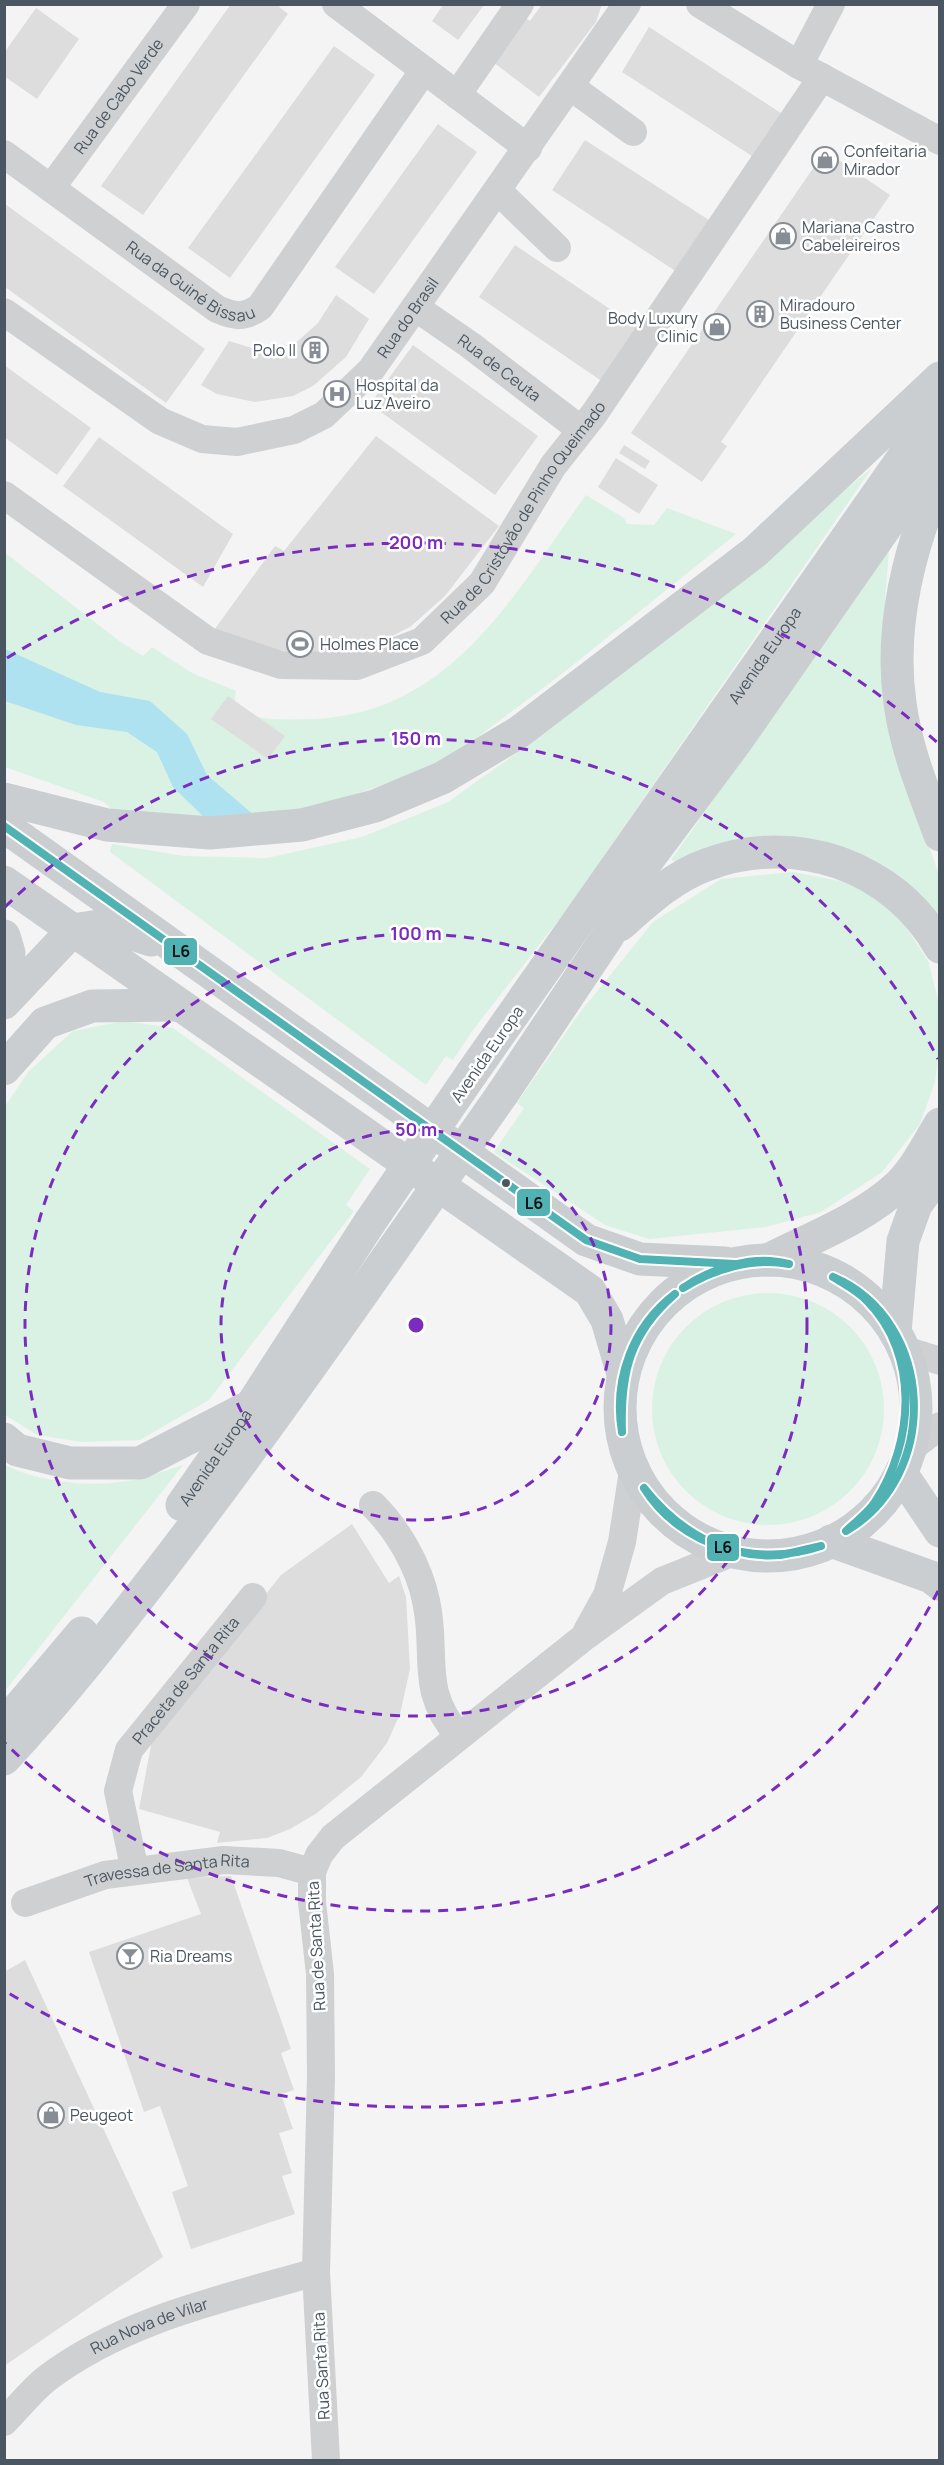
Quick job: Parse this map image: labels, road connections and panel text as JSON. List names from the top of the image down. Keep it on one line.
{"streets":{"main road":["Avenida Europa"],"street":["Rua de Cabo Verde","Rua da Guiné Bissau","Rua do Brasil","Rua de Ceuta","Rua de Cristóvão de Pinho Queimado","Praceta de Santa Rita","Travessa de Santa Rita","Rua de Santa Rita","Rua Nova de Vilar","Rua Santa Rita"]},"crossings":[["Rua de Cabo Verde","Rua da Guiné Bissau"],["Rua do Brasil","Rua de Ceuta"],["Rua de Ceuta","Rua de Cristóvão de Pinho Queimado"],["Praceta de Santa Rita","Travessa de Santa Rita"],["Travessa de Santa Rita","Rua de Santa Rita"],["Rua de Santa Rita","Rua Nova de Vilar"],["Rua de Santa Rita","Rua Santa Rita"],["Rua Nova de Vilar","Rua Santa Rita"]],"places":{"shop":["Confeitaria Mirador","Mariana Castro Cabeleireiros","Body Luxury Clinic","Peugeot"],"building":["Miradouro Business Center","Polo II"],"hospital":["Hospital da Luz Aveiro"],"sports":["Holmes Place"],"bar":["Ria Dreams"]},"lines":["transit line L6"],"rings":["200 m","150 m","100 m","50 m"]}
